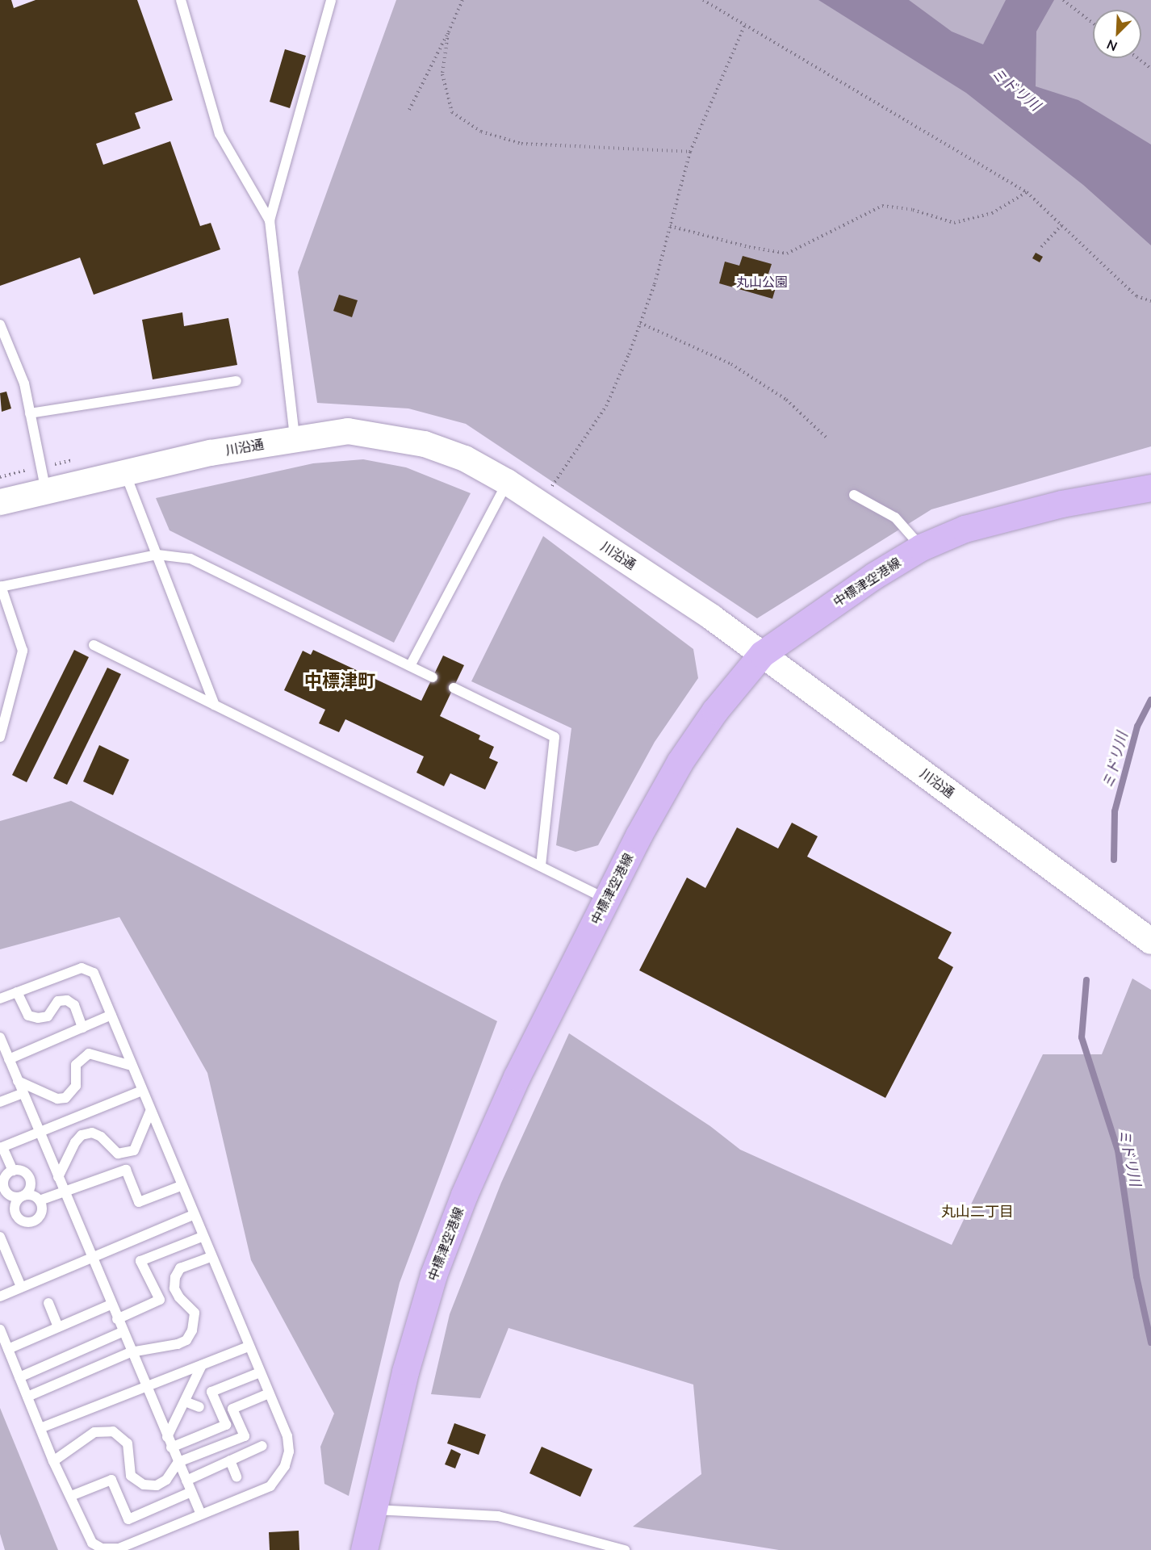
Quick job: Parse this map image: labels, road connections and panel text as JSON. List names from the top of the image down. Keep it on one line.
{"streets":{"main road":["中標津空港線"],"street":["川沿通"]},"crossings":[["川沿通","中標津空港線"]],"districts":["中標津町","丸山二丁目"],"water":["ミドリ川"],"parks":["丸山公園"],"north":"bottom left"}
